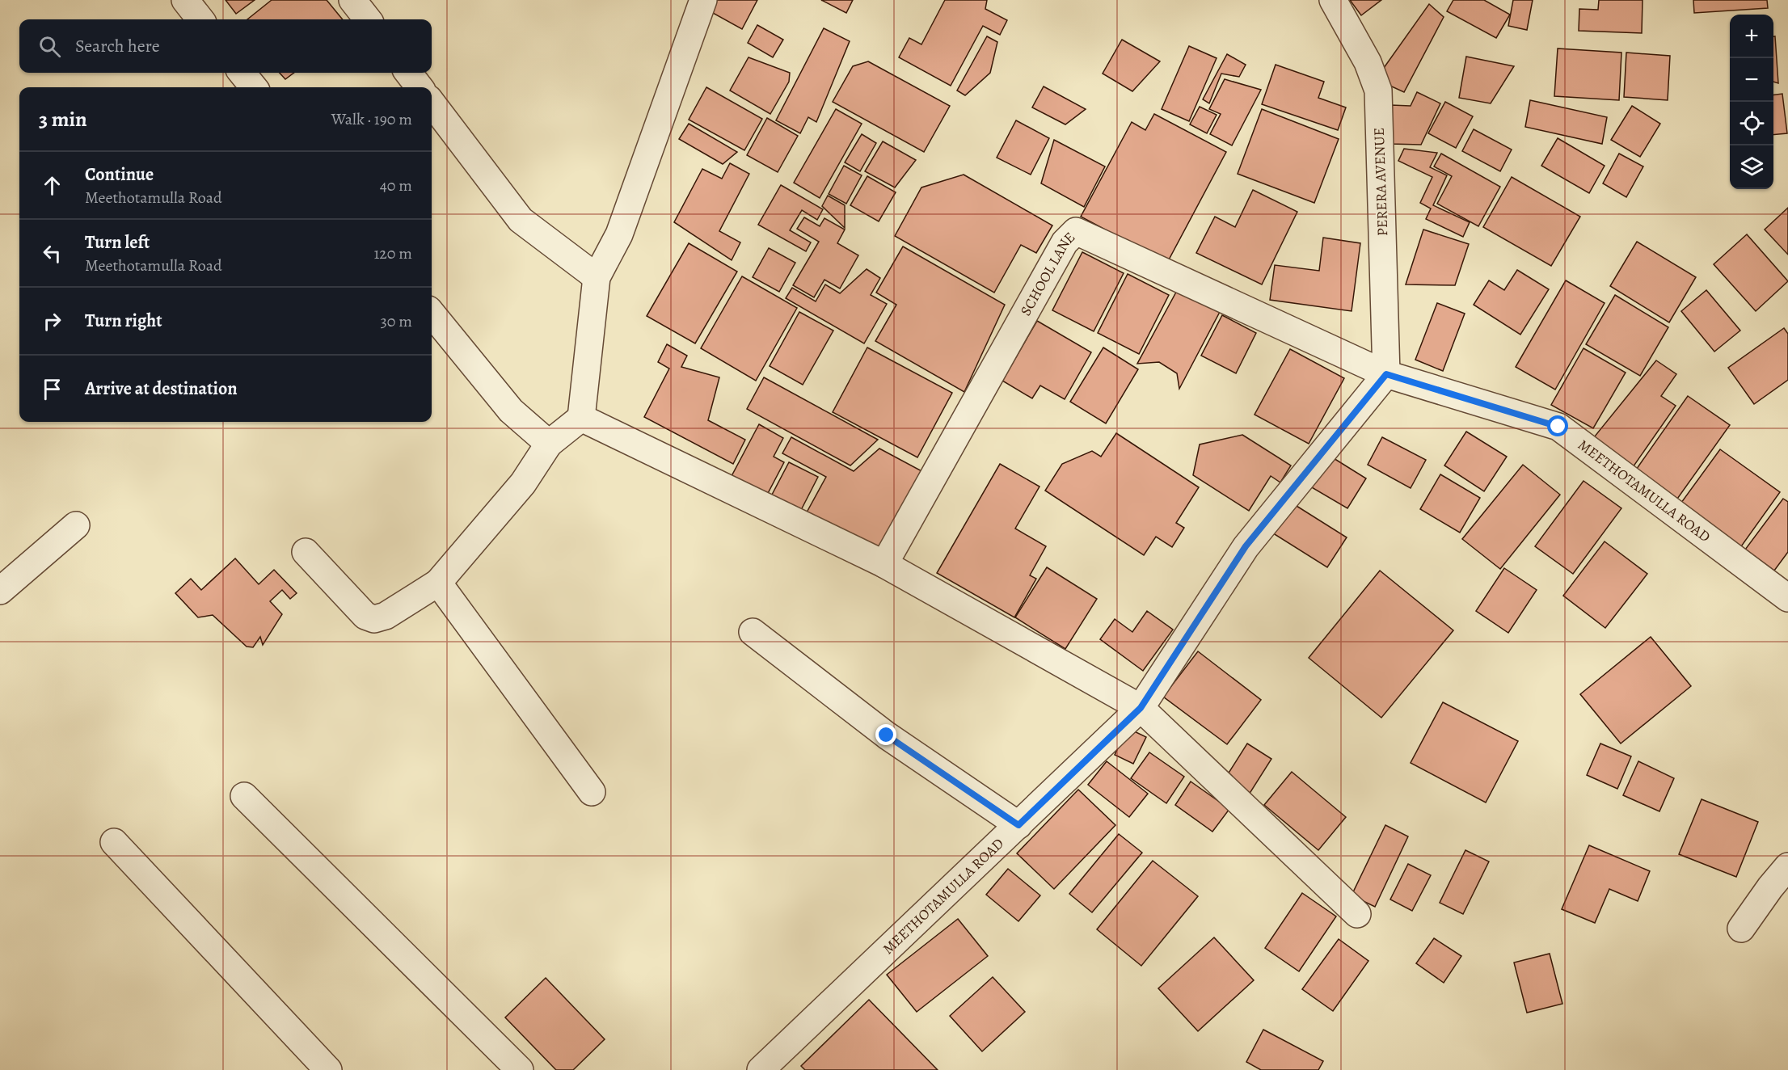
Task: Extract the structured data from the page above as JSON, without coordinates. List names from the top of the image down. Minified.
{"streets":{"street":["PERERA AVENUE","SCHOOL LANE","MEETHOTAMULLA ROAD"]},"crossings":[["PERERA AVENUE","SCHOOL LANE"],["PERERA AVENUE","MEETHOTAMULLA ROAD"],["SCHOOL LANE","MEETHOTAMULLA ROAD"]],"page":{"map_buttons":["+","−"],"search":"Search here","heading":["3 min","Walk · 190 m"],"list":[["Continue","Meethotamulla Road","40 m"],["Turn left","Meethotamulla Road","120 m"],["Turn right","30 m"],"Arrive at destination"]}}
